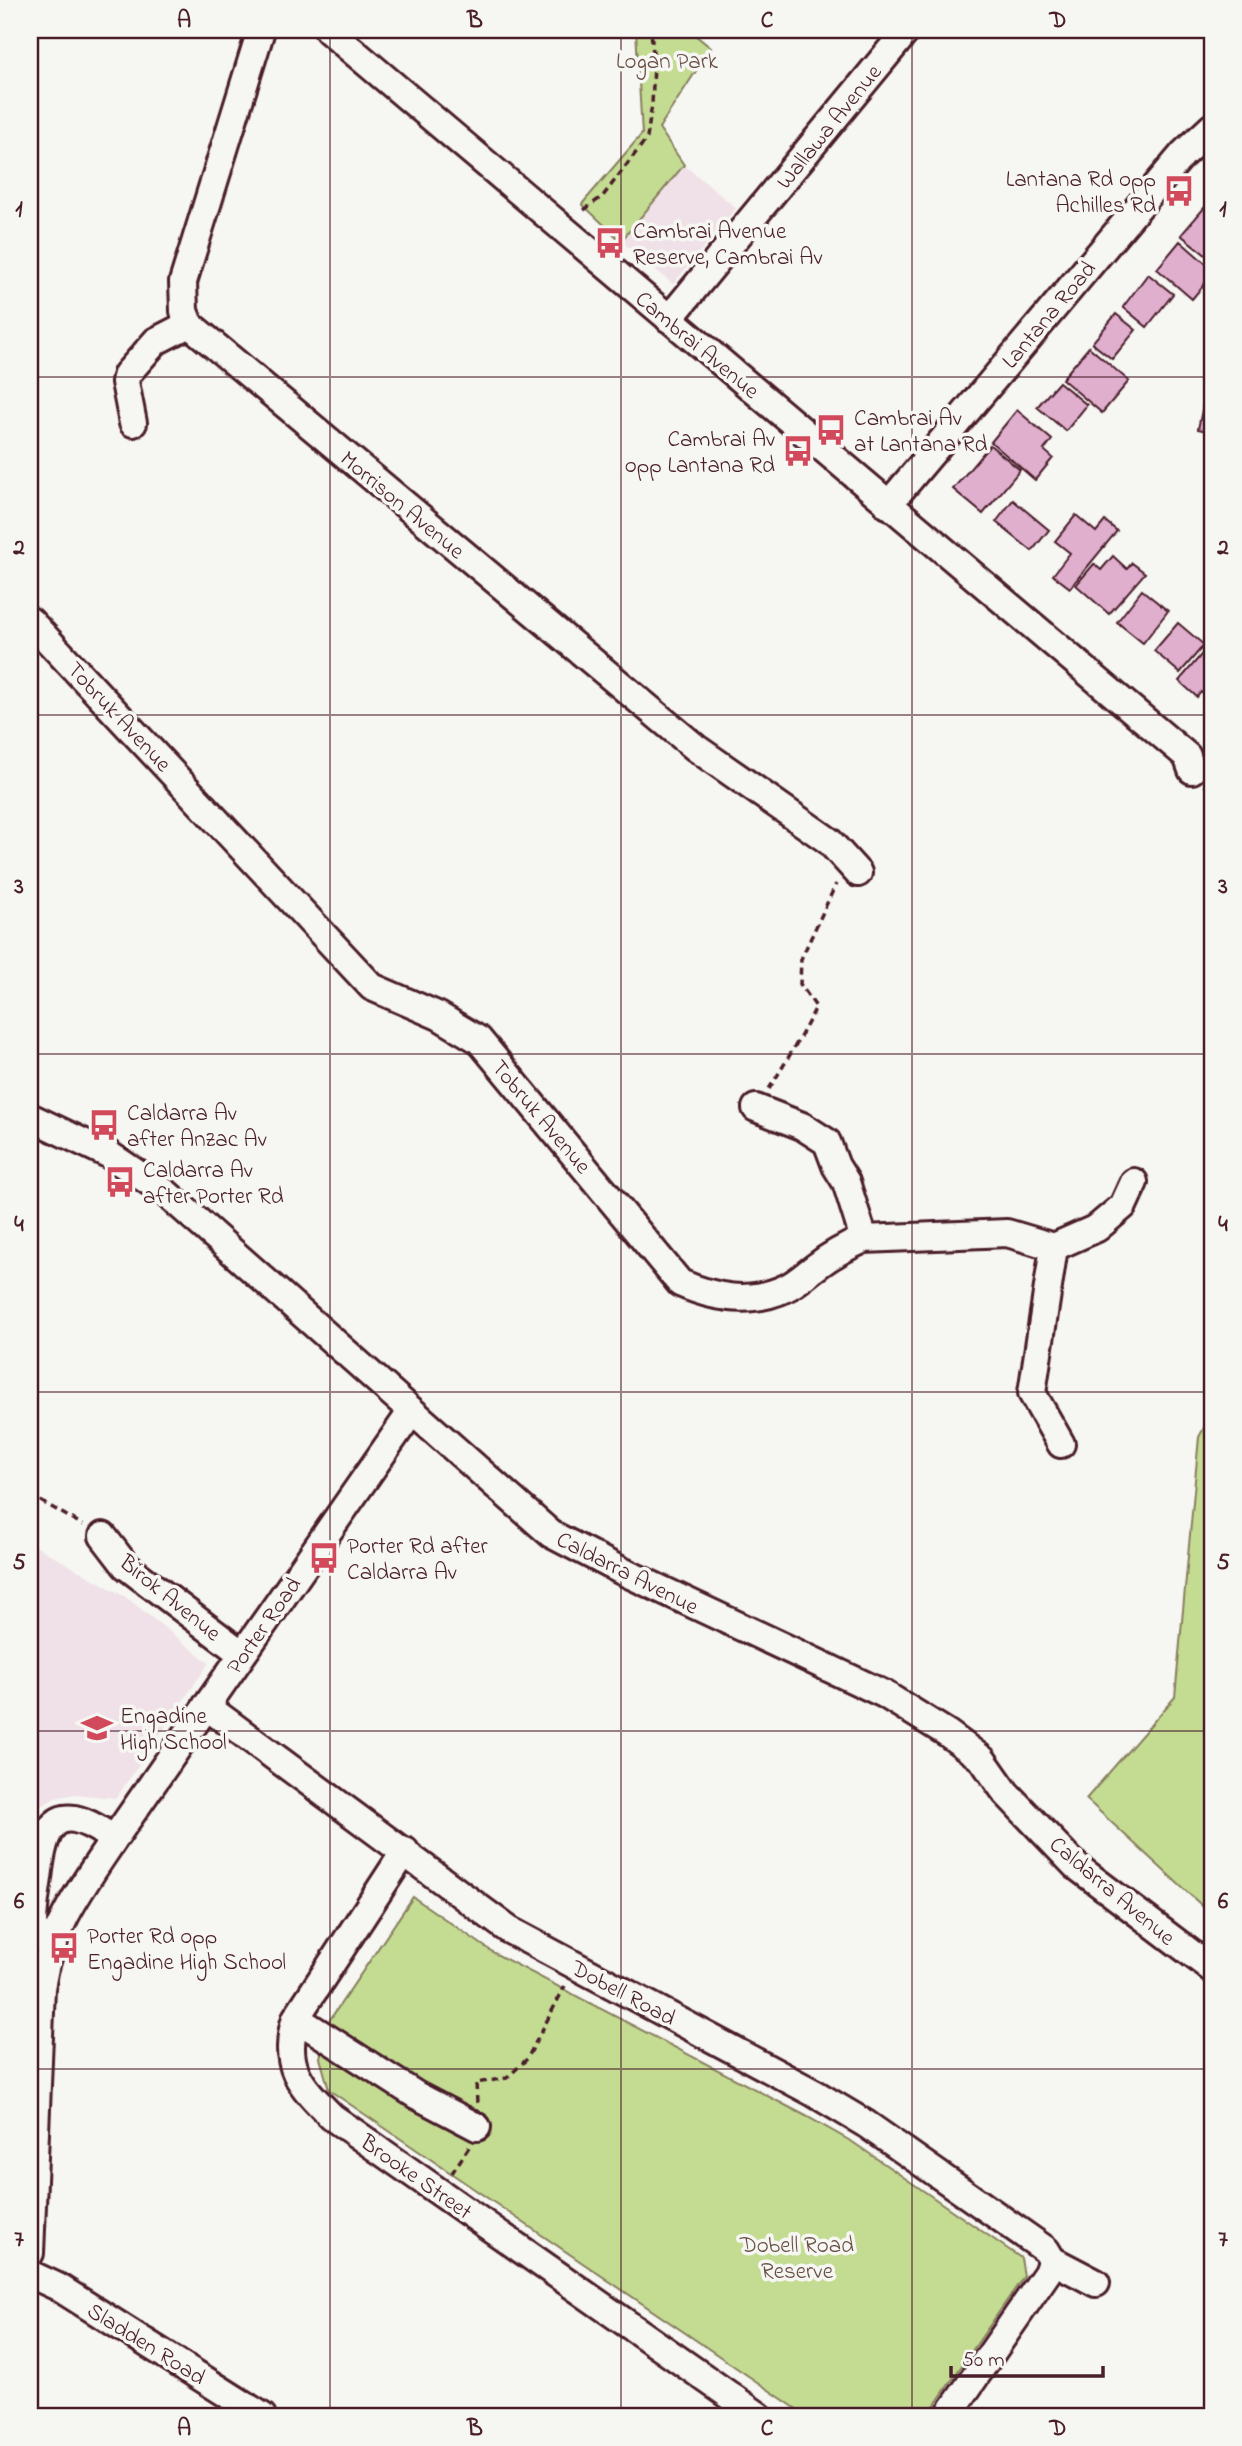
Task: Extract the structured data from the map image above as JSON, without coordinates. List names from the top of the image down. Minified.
{"streets":{"street":["Wallawa Avenue","Lantana Road","Cambrai Avenue","Morrison Avenue","Tobruk Avenue","Caldarra Avenue","Birok Avenue","Porter Road","Dobell Road","Brooke Street","Sladden Road"]},"crossings":[["Wallawa Avenue","Cambrai Avenue"],["Lantana Road","Cambrai Avenue"],["Caldarra Avenue","Porter Road"],["Birok Avenue","Porter Road"],["Porter Road","Dobell Road"],["Dobell Road","Brooke Street"]],"parks":["Logan Park","Dobell Road Reserve"],"places":{"bus stop":["Lantana Rd opp Achilles Rd","Cambrai Avenue Reserve, Cambrai Av","Cambrai Av at Lantana Rd","Cambrai Av opp Lantana Rd","Caldarra Av after Anzac Av","Caldarra Av after Porter Rd","Porter Rd after Caldarra Av","Porter Rd opp Engadine High School"],"school or university":["Engadine High School"]},"scale_bar":"50 m","grid":{"columns":["A","B","C","D"],"rows":["1","2","3","4","5","6","7"]}}
